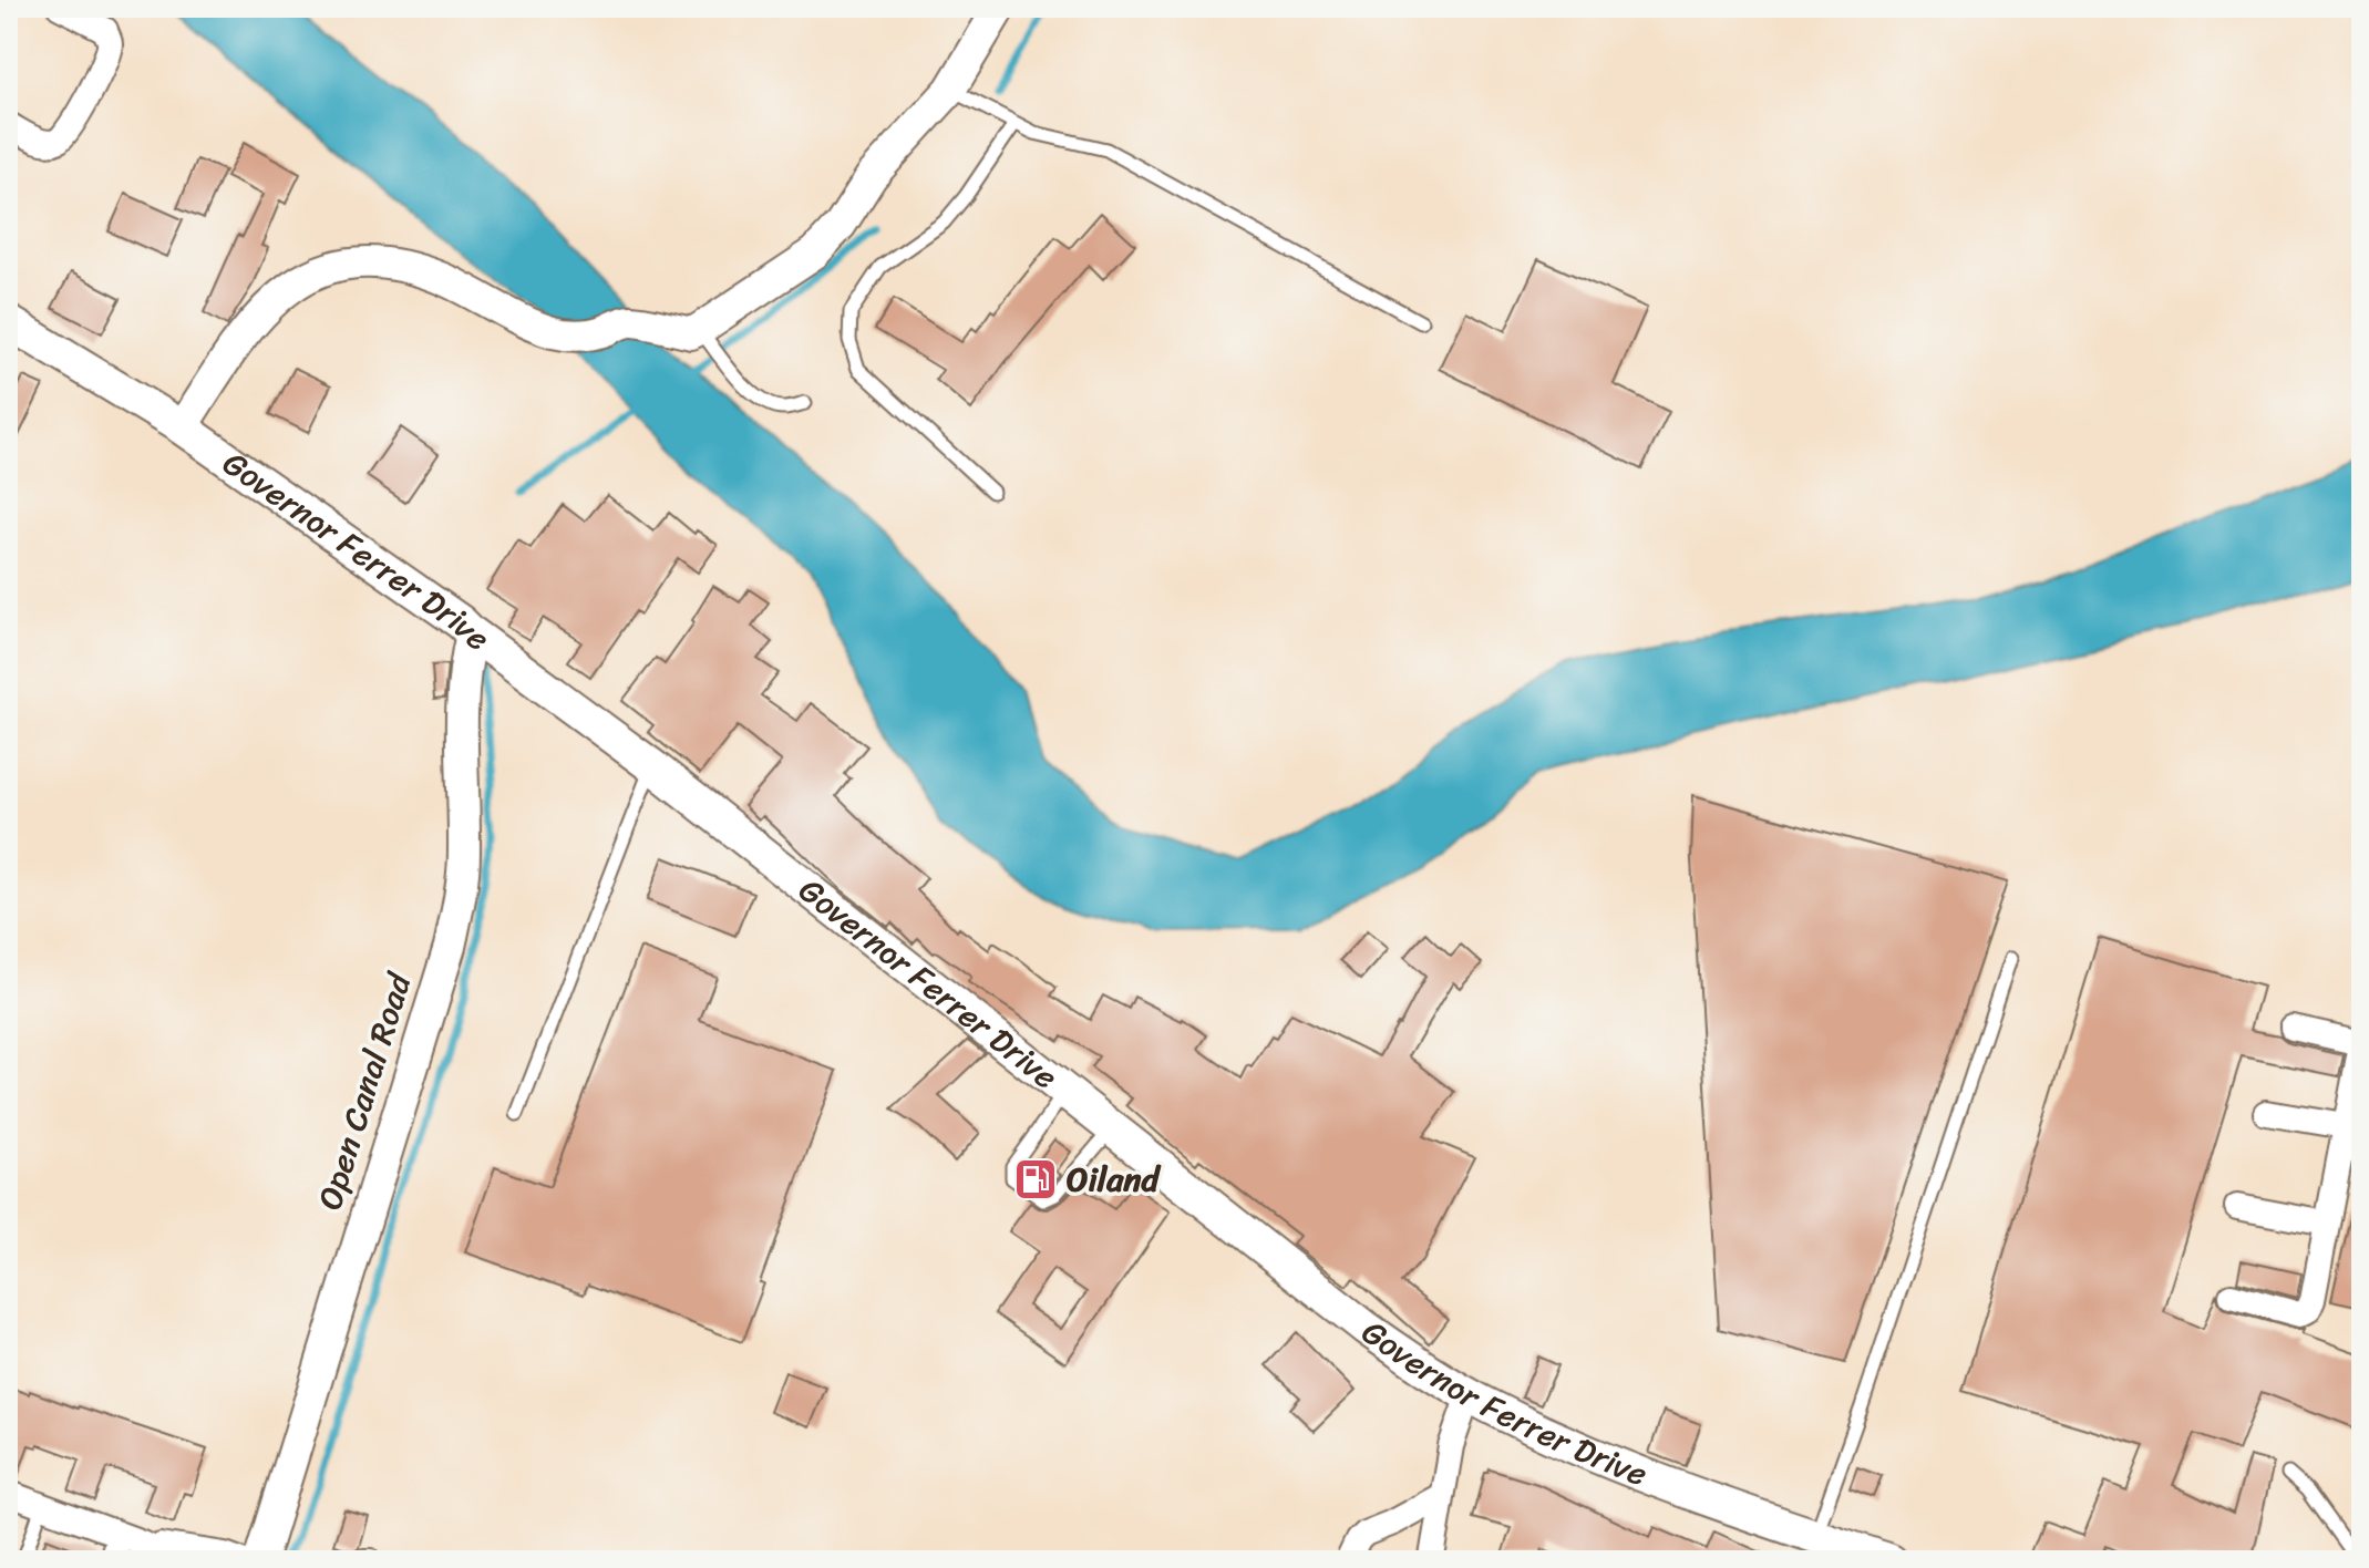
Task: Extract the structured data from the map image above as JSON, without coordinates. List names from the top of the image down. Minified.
{"streets":{"main road":["Governor Ferrer Drive"],"street":["Open Canal Road"]},"crossings":[["Governor Ferrer Drive","Open Canal Road"]],"places":{"fuel station":["Oiland"]}}
